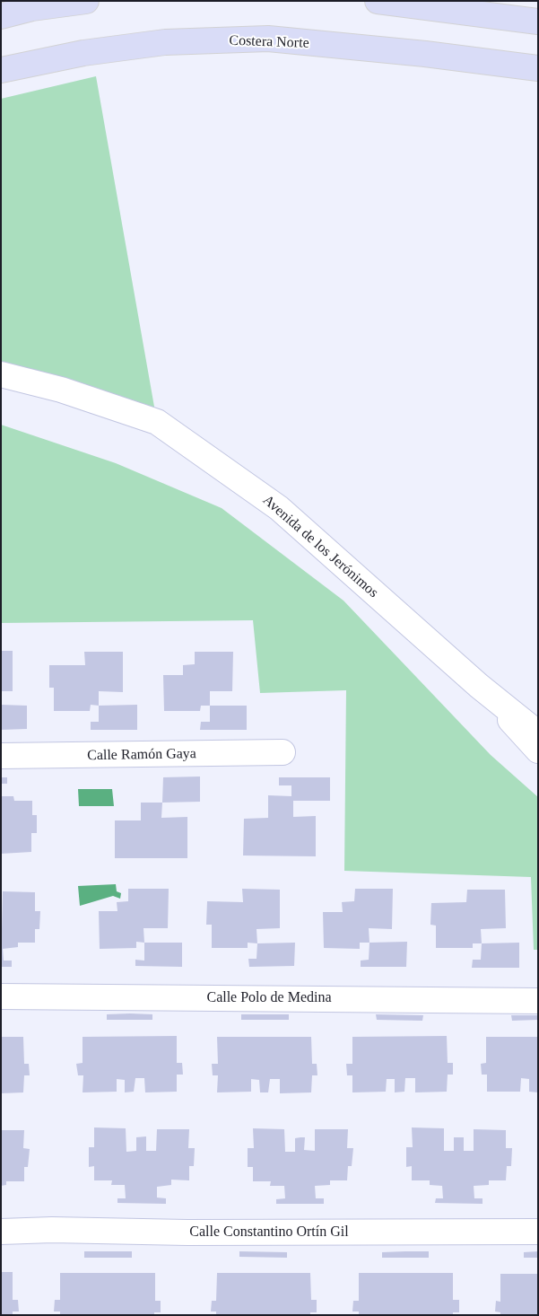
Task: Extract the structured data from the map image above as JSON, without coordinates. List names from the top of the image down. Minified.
{"streets":{"main road":["Costera Norte"],"street":["Avenida de los Jerónimos","Calle Ramón Gaya","Calle Polo de Medina","Calle Constantino Ortín Gil"]}}
